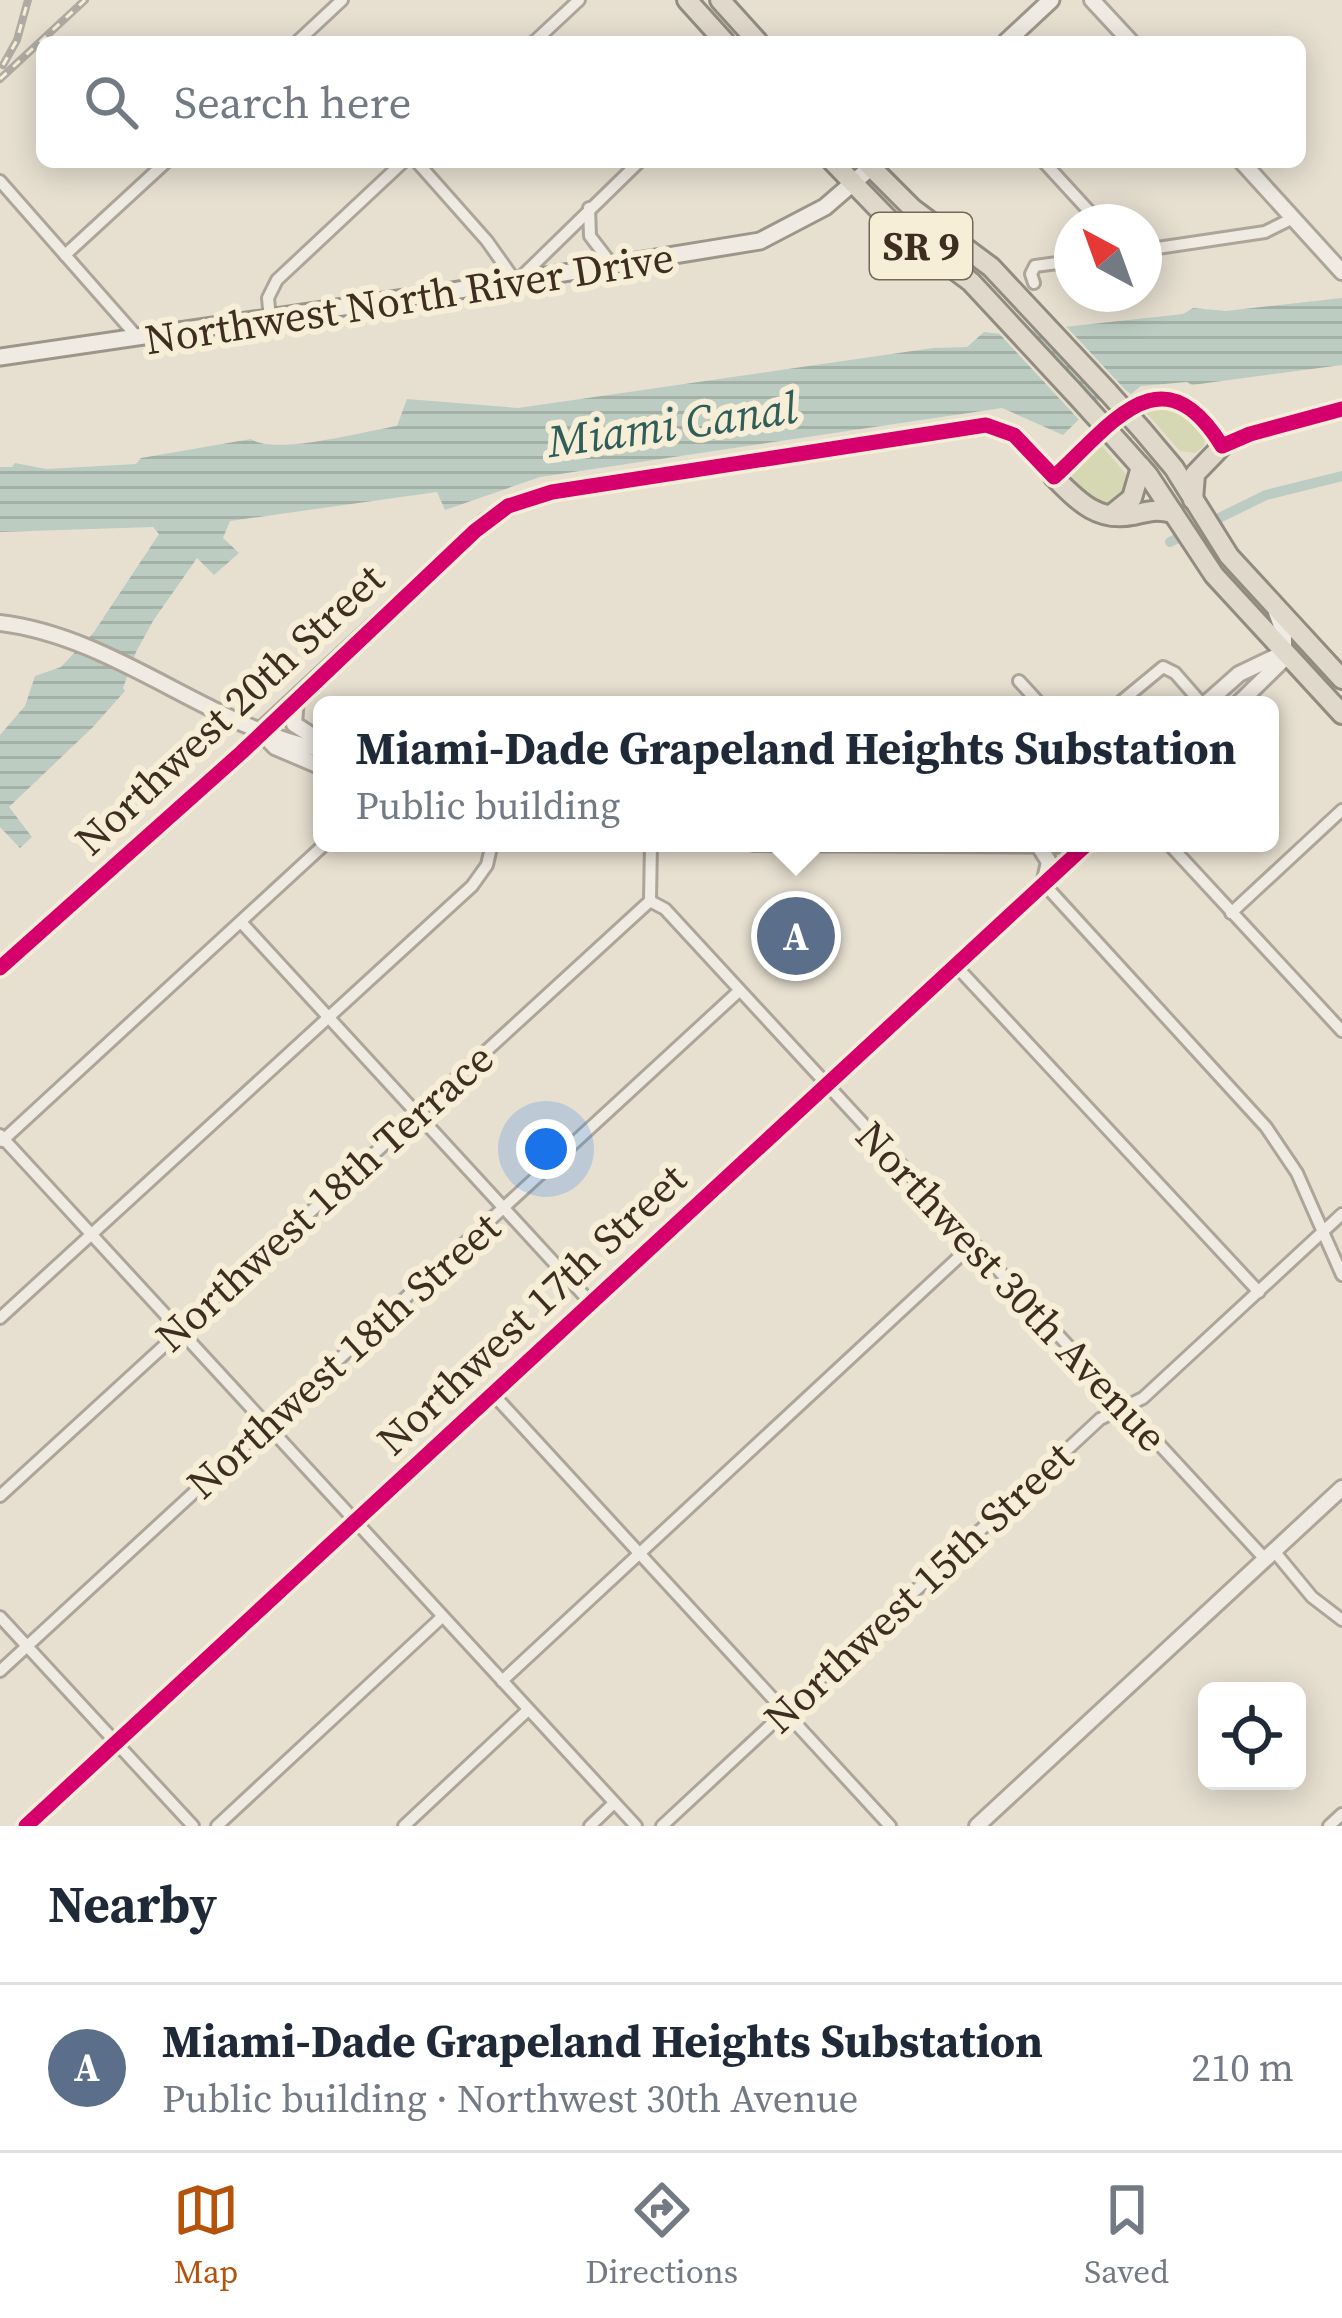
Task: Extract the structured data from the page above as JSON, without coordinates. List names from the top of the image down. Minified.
{"streets":{"highway":["SR 9"],"main road":["Northwest North River Drive"],"street":["Northwest 20th Street","Northwest 18th Terrace","Northwest 30th Avenue","Northwest 17th Street","Northwest 18th Street","Northwest 15th Street"]},"crossings":[["SR 9","Northwest North River Drive"],["Northwest 18th Terrace","Northwest 30th Avenue"],["Northwest 30th Avenue","Northwest 17th Street"],["Northwest 30th Avenue","Northwest 18th Street"],["Northwest 30th Avenue","Northwest 15th Street"]],"water":["Miami Canal"],"north":"top left","page":{"search":"Search here","popup":["Miami-Dade Grapeland Heights Substation","Public building"],"pins":"A","heading":"Nearby","list":[{"mark":"A","name":"Miami-Dade Grapeland Heights Substation","note":"Public building · Northwest 30th Avenue","value":"210 m"}],"nav":["Map","Directions","Saved"]}}
